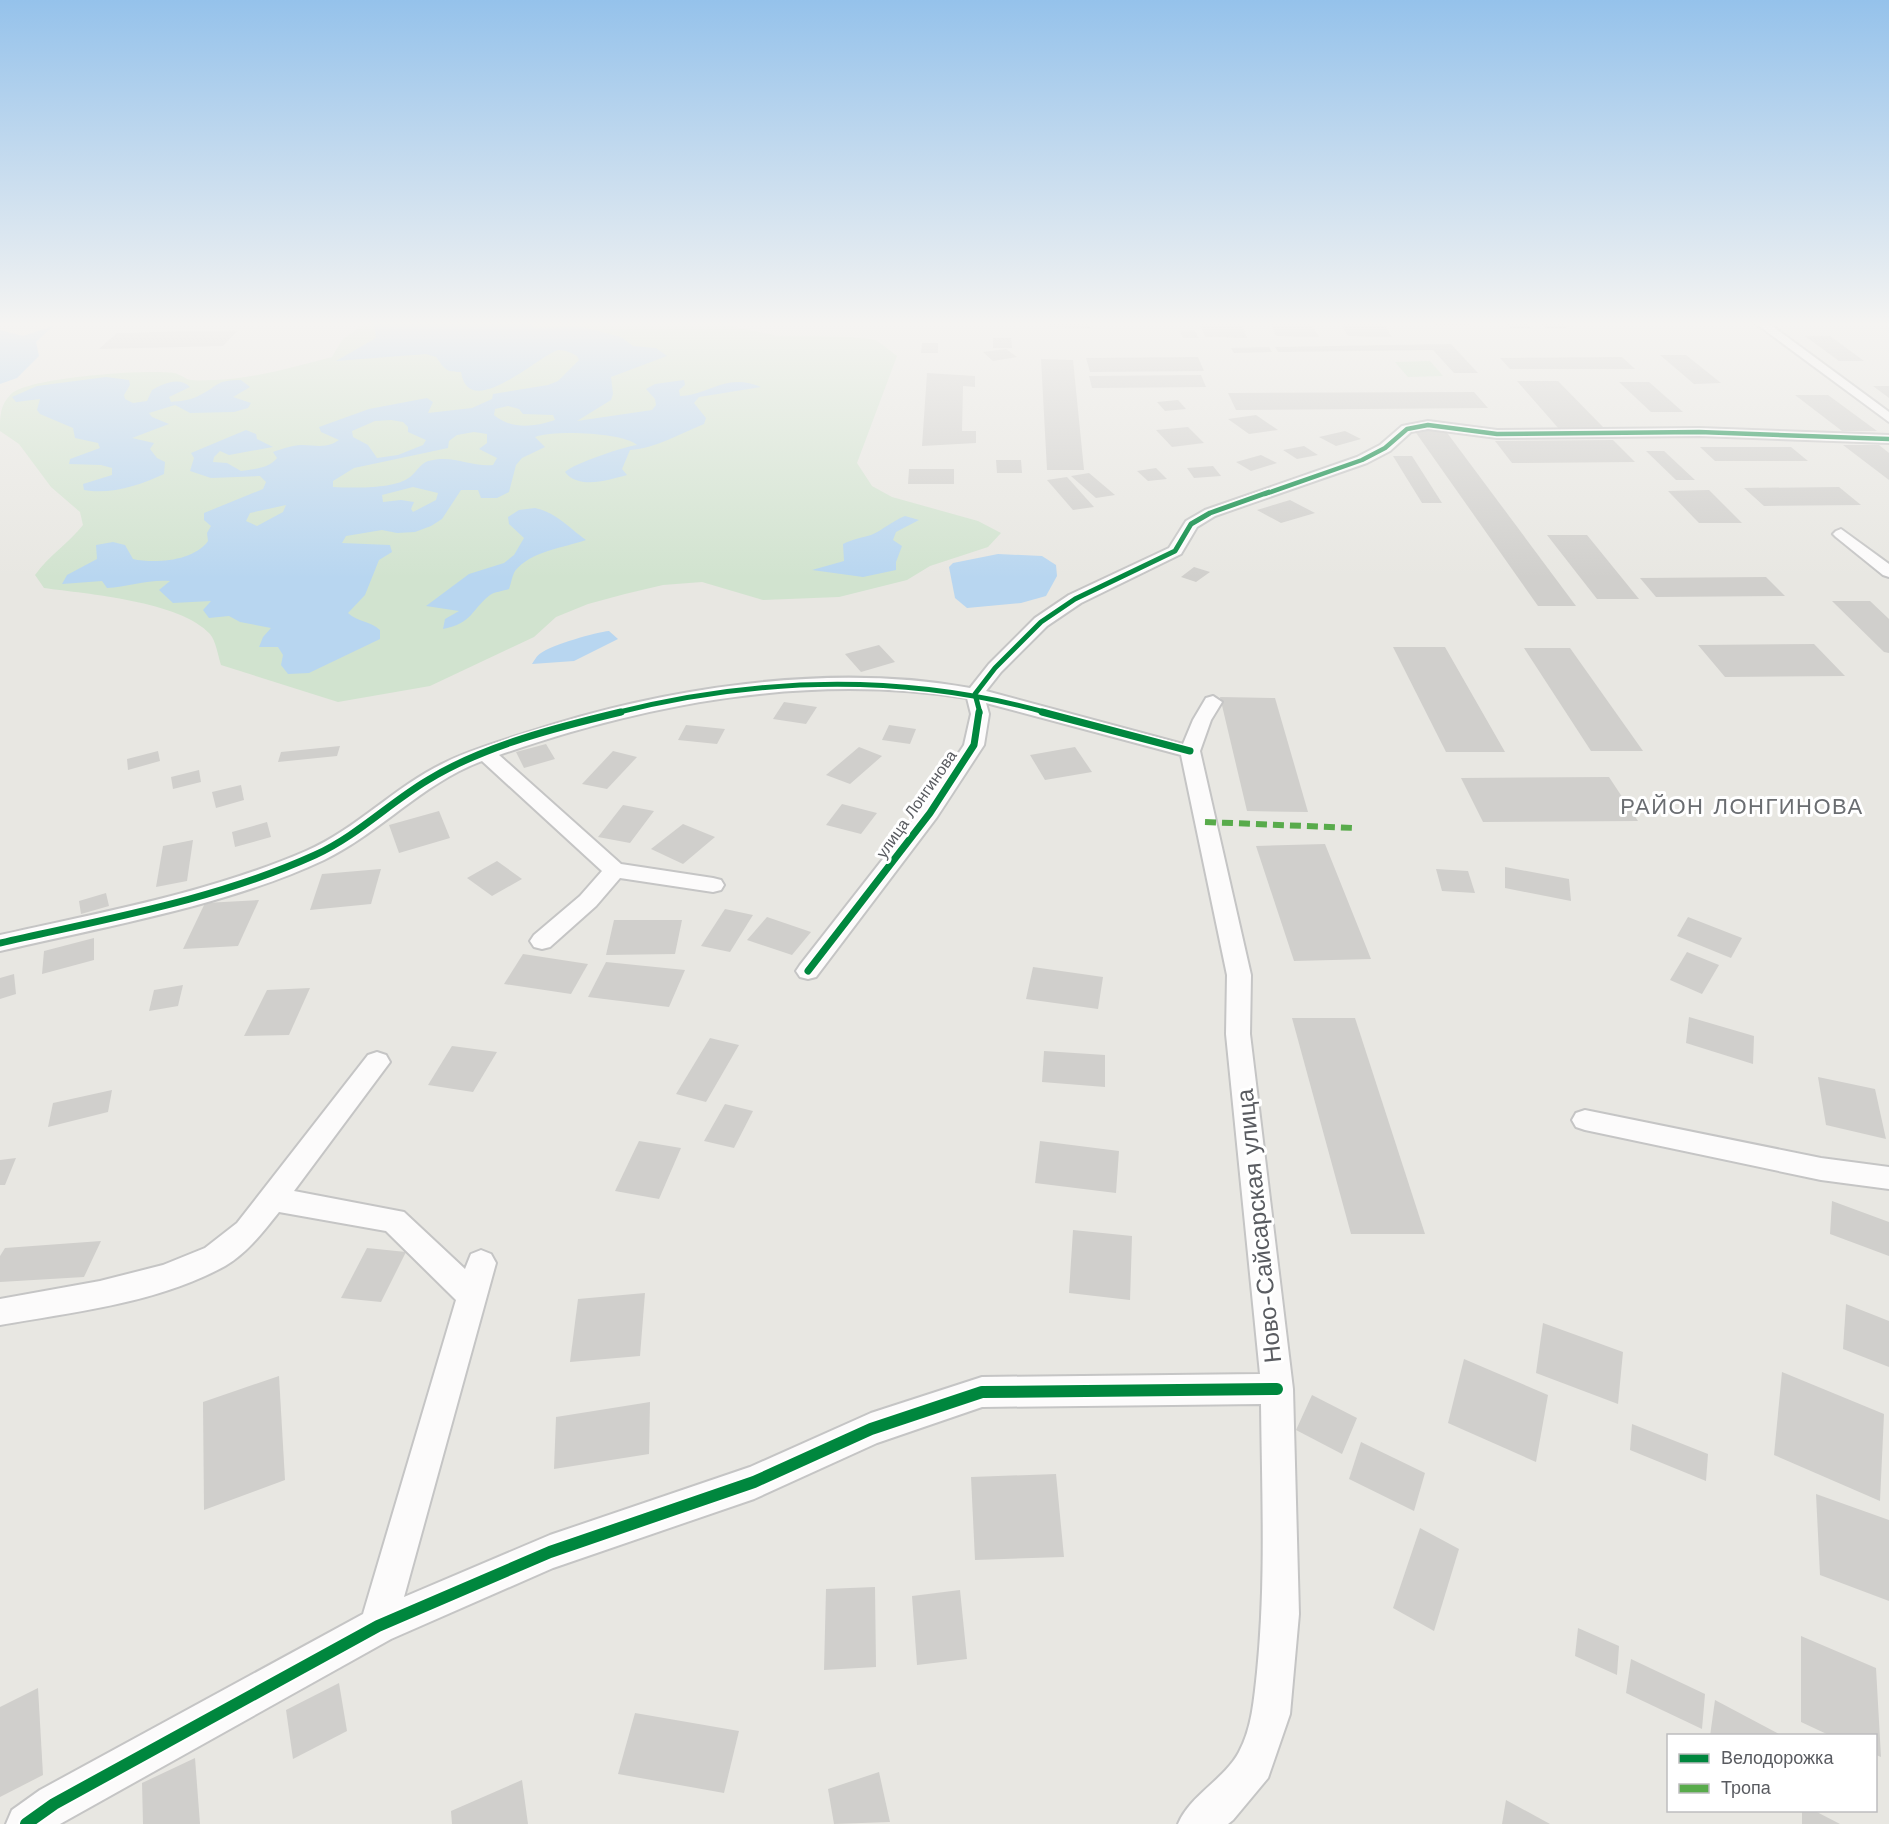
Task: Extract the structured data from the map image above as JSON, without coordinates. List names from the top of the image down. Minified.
{"streets":{"street":["улица Лонгинова","Ново-Сайсарская улица"]},"districts":["РАЙОН ЛОНГИНОВА"],"legend":["Велодорожка","Тропа"]}
